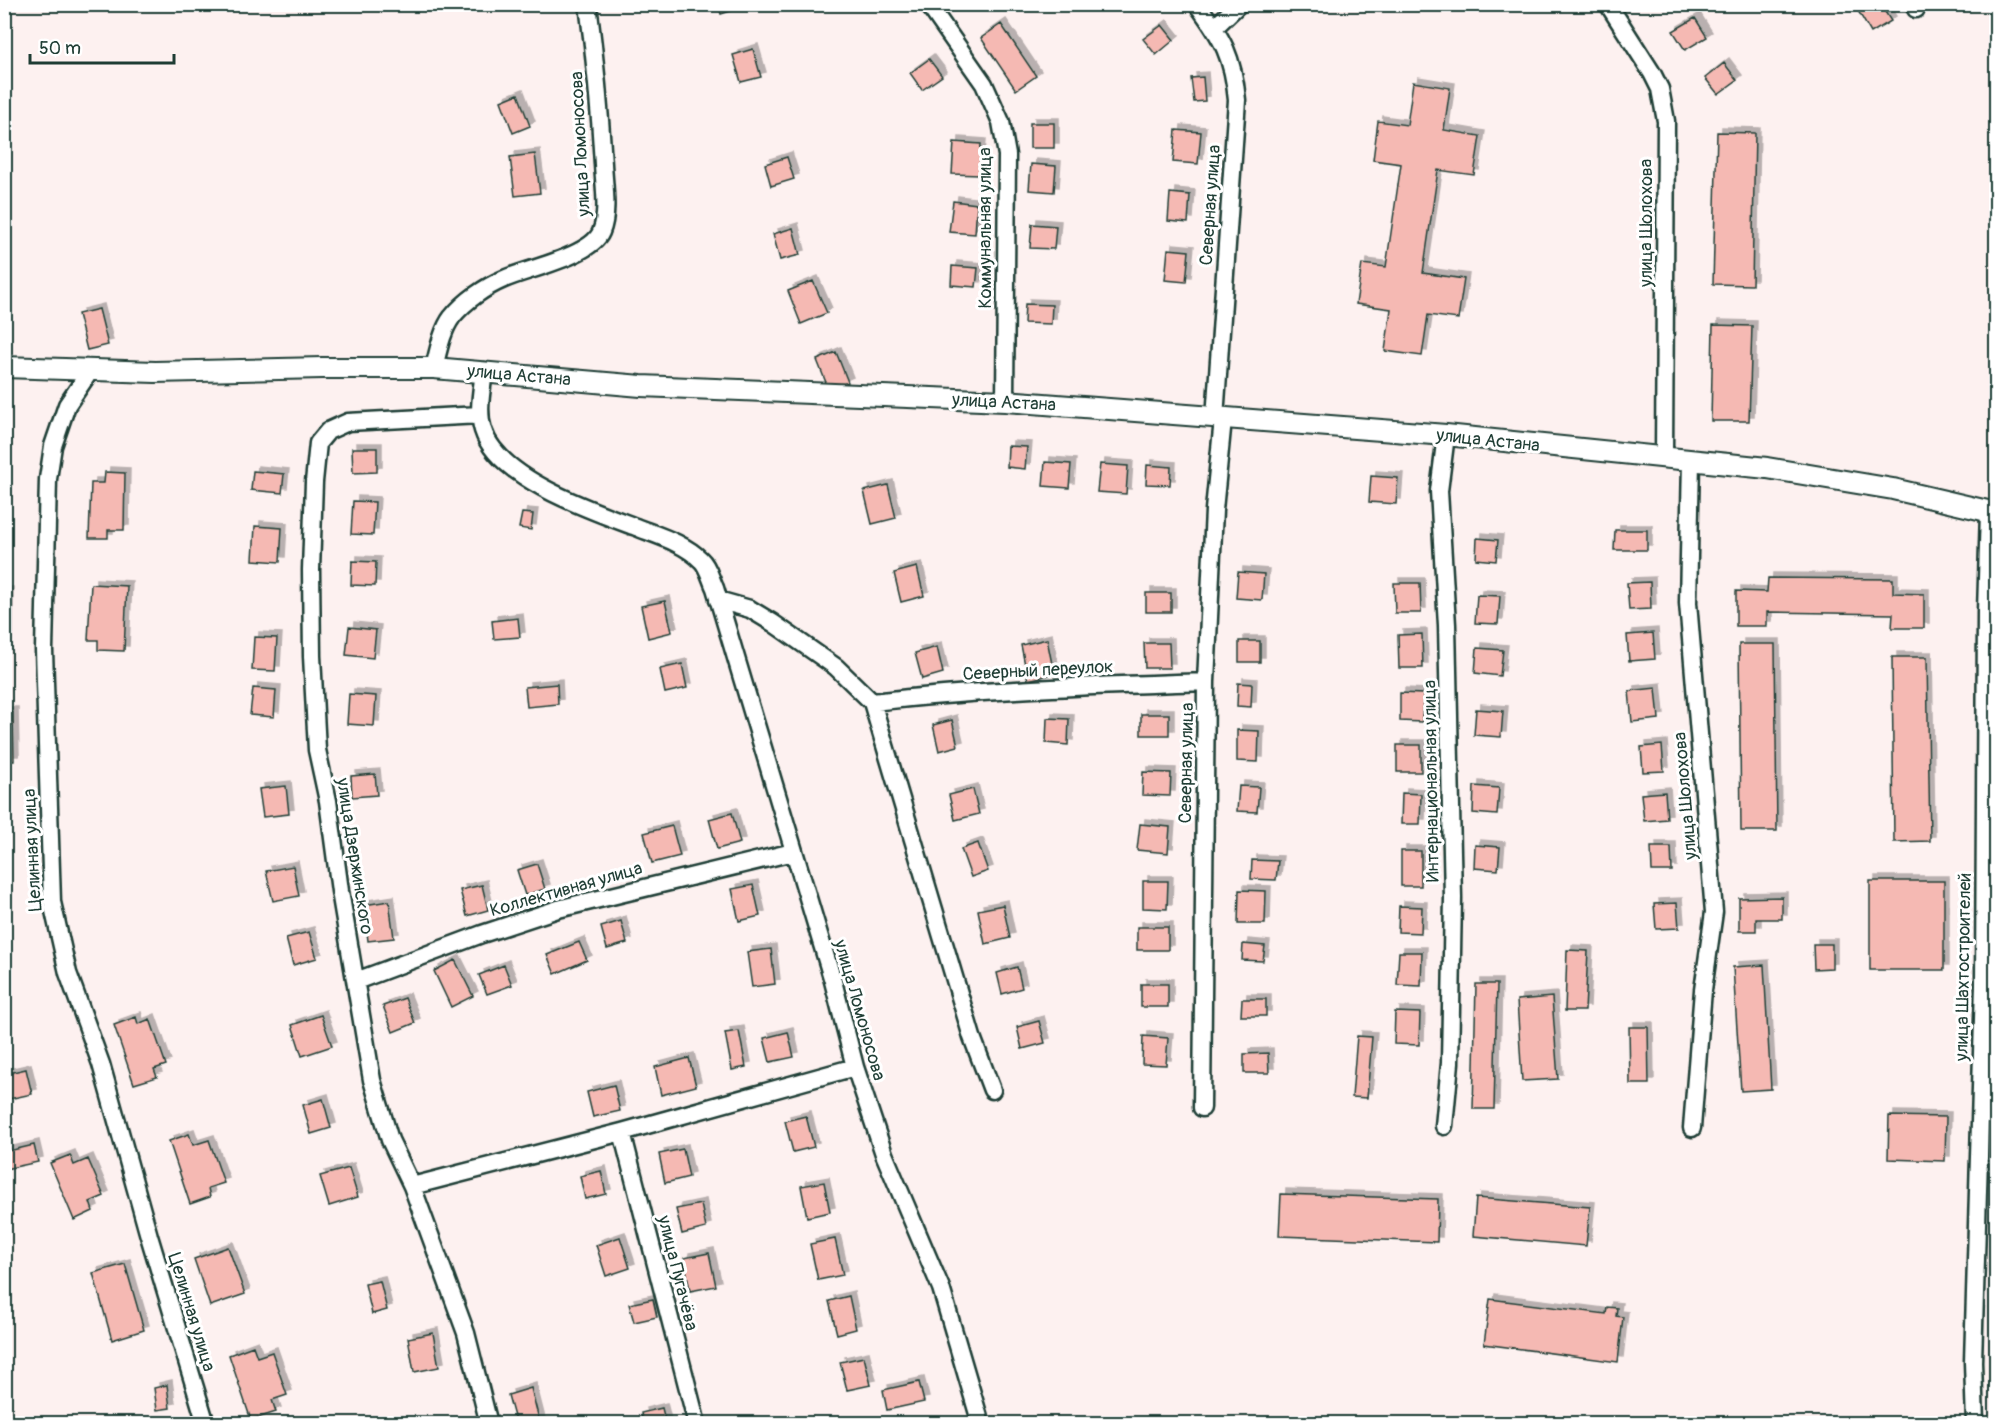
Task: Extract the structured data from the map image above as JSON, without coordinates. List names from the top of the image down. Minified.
{"streets":{"street":["улица Ломоносова","Северная улица","улица Шолохова","Коммунальная улица","улица Астана","Северный переулок","Интернациональная улица","Целинная улица","улица Дзержинского","Коллективная улица","улица Шахтостроителей","улица Пугачёва"]},"crossings":[["улица Ломоносова","улица Астана"],["улица Ломоносова","улица Дзержинского"],["улица Ломоносова","Коллективная улица"],["Северная улица","улица Астана"],["Северная улица","Северный переулок"],["улица Шолохова","улица Астана"],["Коммунальная улица","улица Астана"],["улица Астана","Интернациональная улица"],["улица Астана","Целинная улица"],["улица Астана","улица Шахтостроителей"],["улица Дзержинского","Коллективная улица"]],"scale_bar":"50 m"}
